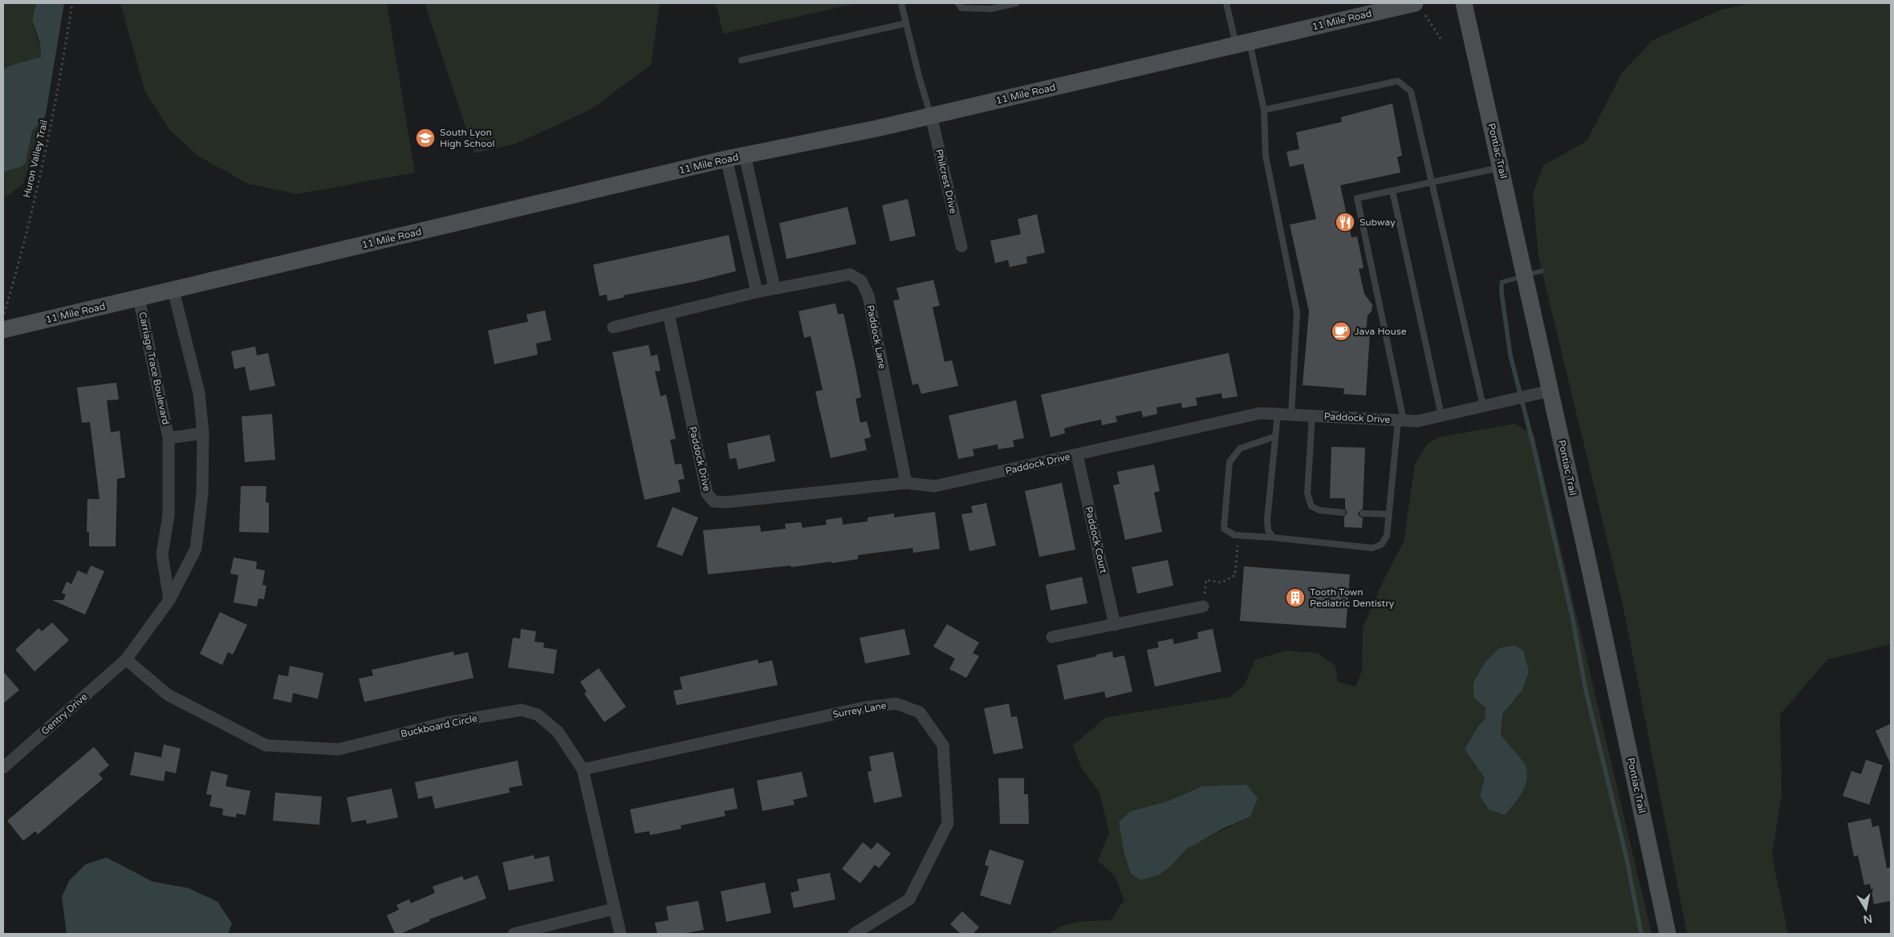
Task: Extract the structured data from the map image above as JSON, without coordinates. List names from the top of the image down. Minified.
{"streets":{"street":["11 Mile Road","Pontiac Trail","Philcrest Drive","Paddock Lane","Carriage Trace Boulevard","Paddock Drive","Paddock Court","Surrey Lane","Gentry Drive","Buckboard Circle"],"path":["Huron Valley Trail"]},"crossings":[["11 Mile Road","Philcrest Drive"],["11 Mile Road","Carriage Trace Boulevard"],["Pontiac Trail","Paddock Drive"],["Paddock Lane","Paddock Drive"],["Paddock Drive","Paddock Court"],["Surrey Lane","Buckboard Circle"],["Gentry Drive","Buckboard Circle"]],"places":{"school or university":["South Lyon High School"],"restaurant":["Subway"],"cafe":["Java House"],"building":["Tooth Town Pediatric Dentistry"]},"north":"bottom"}
